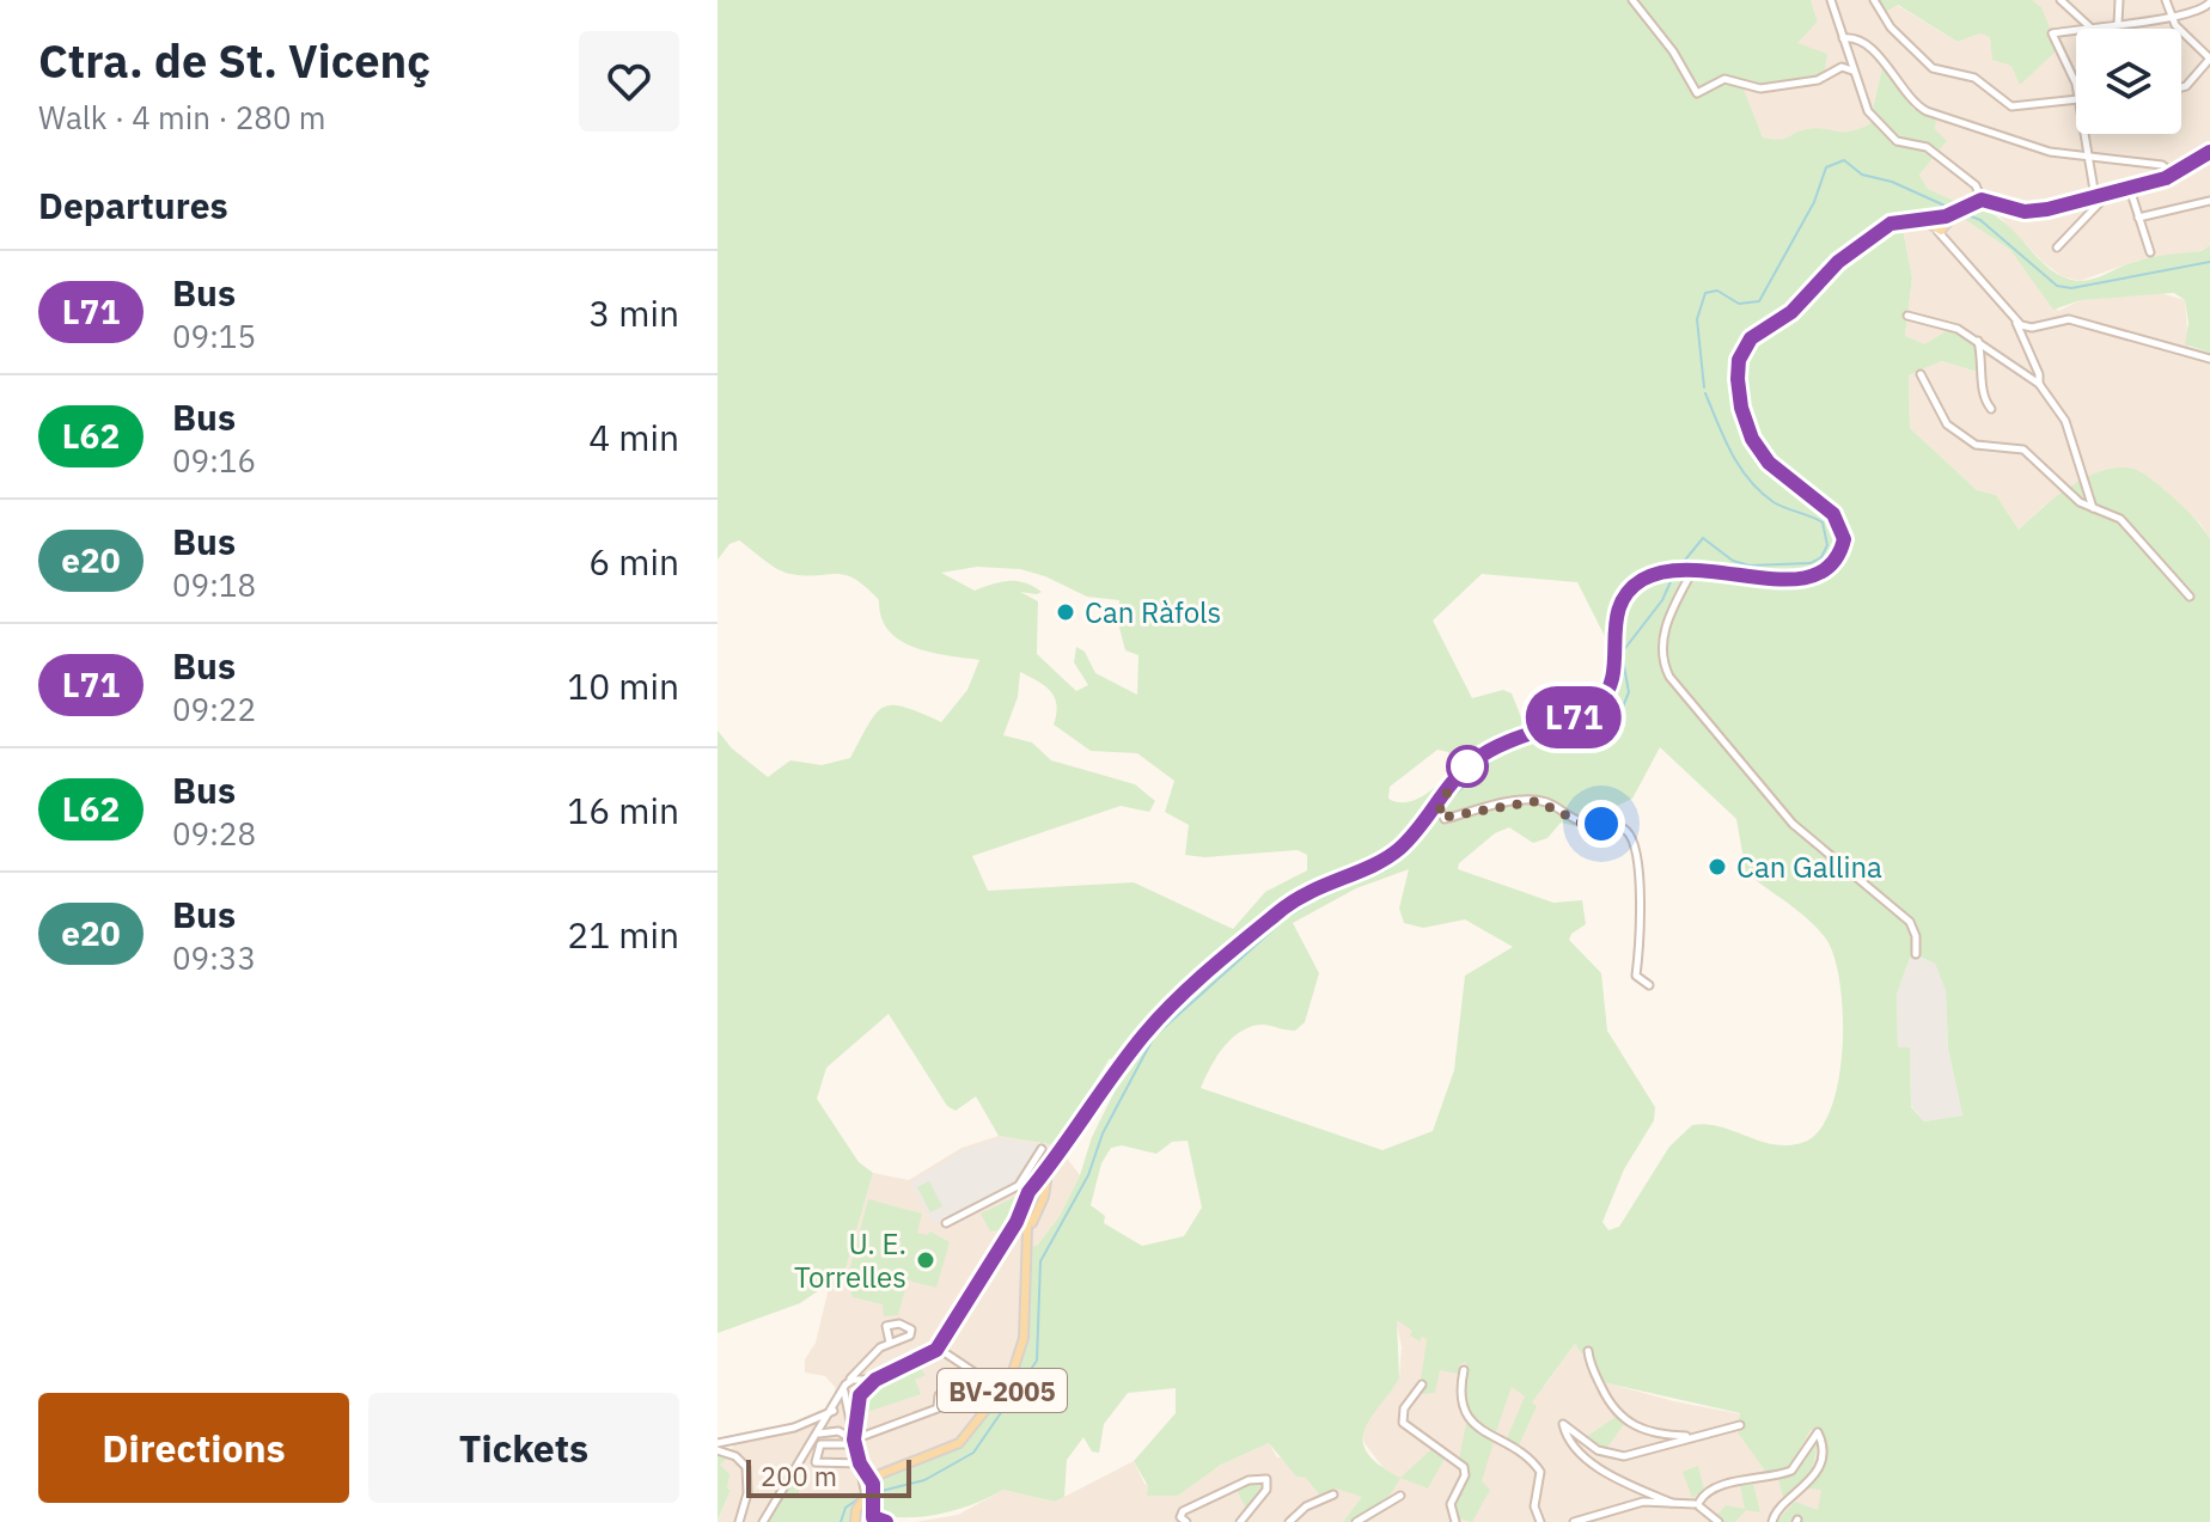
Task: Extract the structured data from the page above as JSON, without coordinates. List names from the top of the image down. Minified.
{"streets":{"main road":["BV-2005"]},"places":["Can Ràfols","Can Gallina","U. E. Torrelles"],"lines":["bus line L71"],"scale_bar":"200 m","page":{"heading":[["Ctra. de St. Vicenç","Walk · 4 min · 280 m"],"Departures"],"on_map":"L71","list":[{"mark":"L71","name":"Bus","note":"09:15","value":"3 min"},{"mark":"L62","name":"Bus","note":"09:16","value":"4 min"},{"mark":"e20","name":"Bus","note":"09:18","value":"6 min"},{"mark":"L71","name":"Bus","note":"09:22","value":"10 min"},{"mark":"L62","name":"Bus","note":"09:28","value":"16 min"},{"mark":"e20","name":"Bus","note":"09:33","value":"21 min"}],"buttons":["Directions","Tickets"],"scale":"200 m"}}
